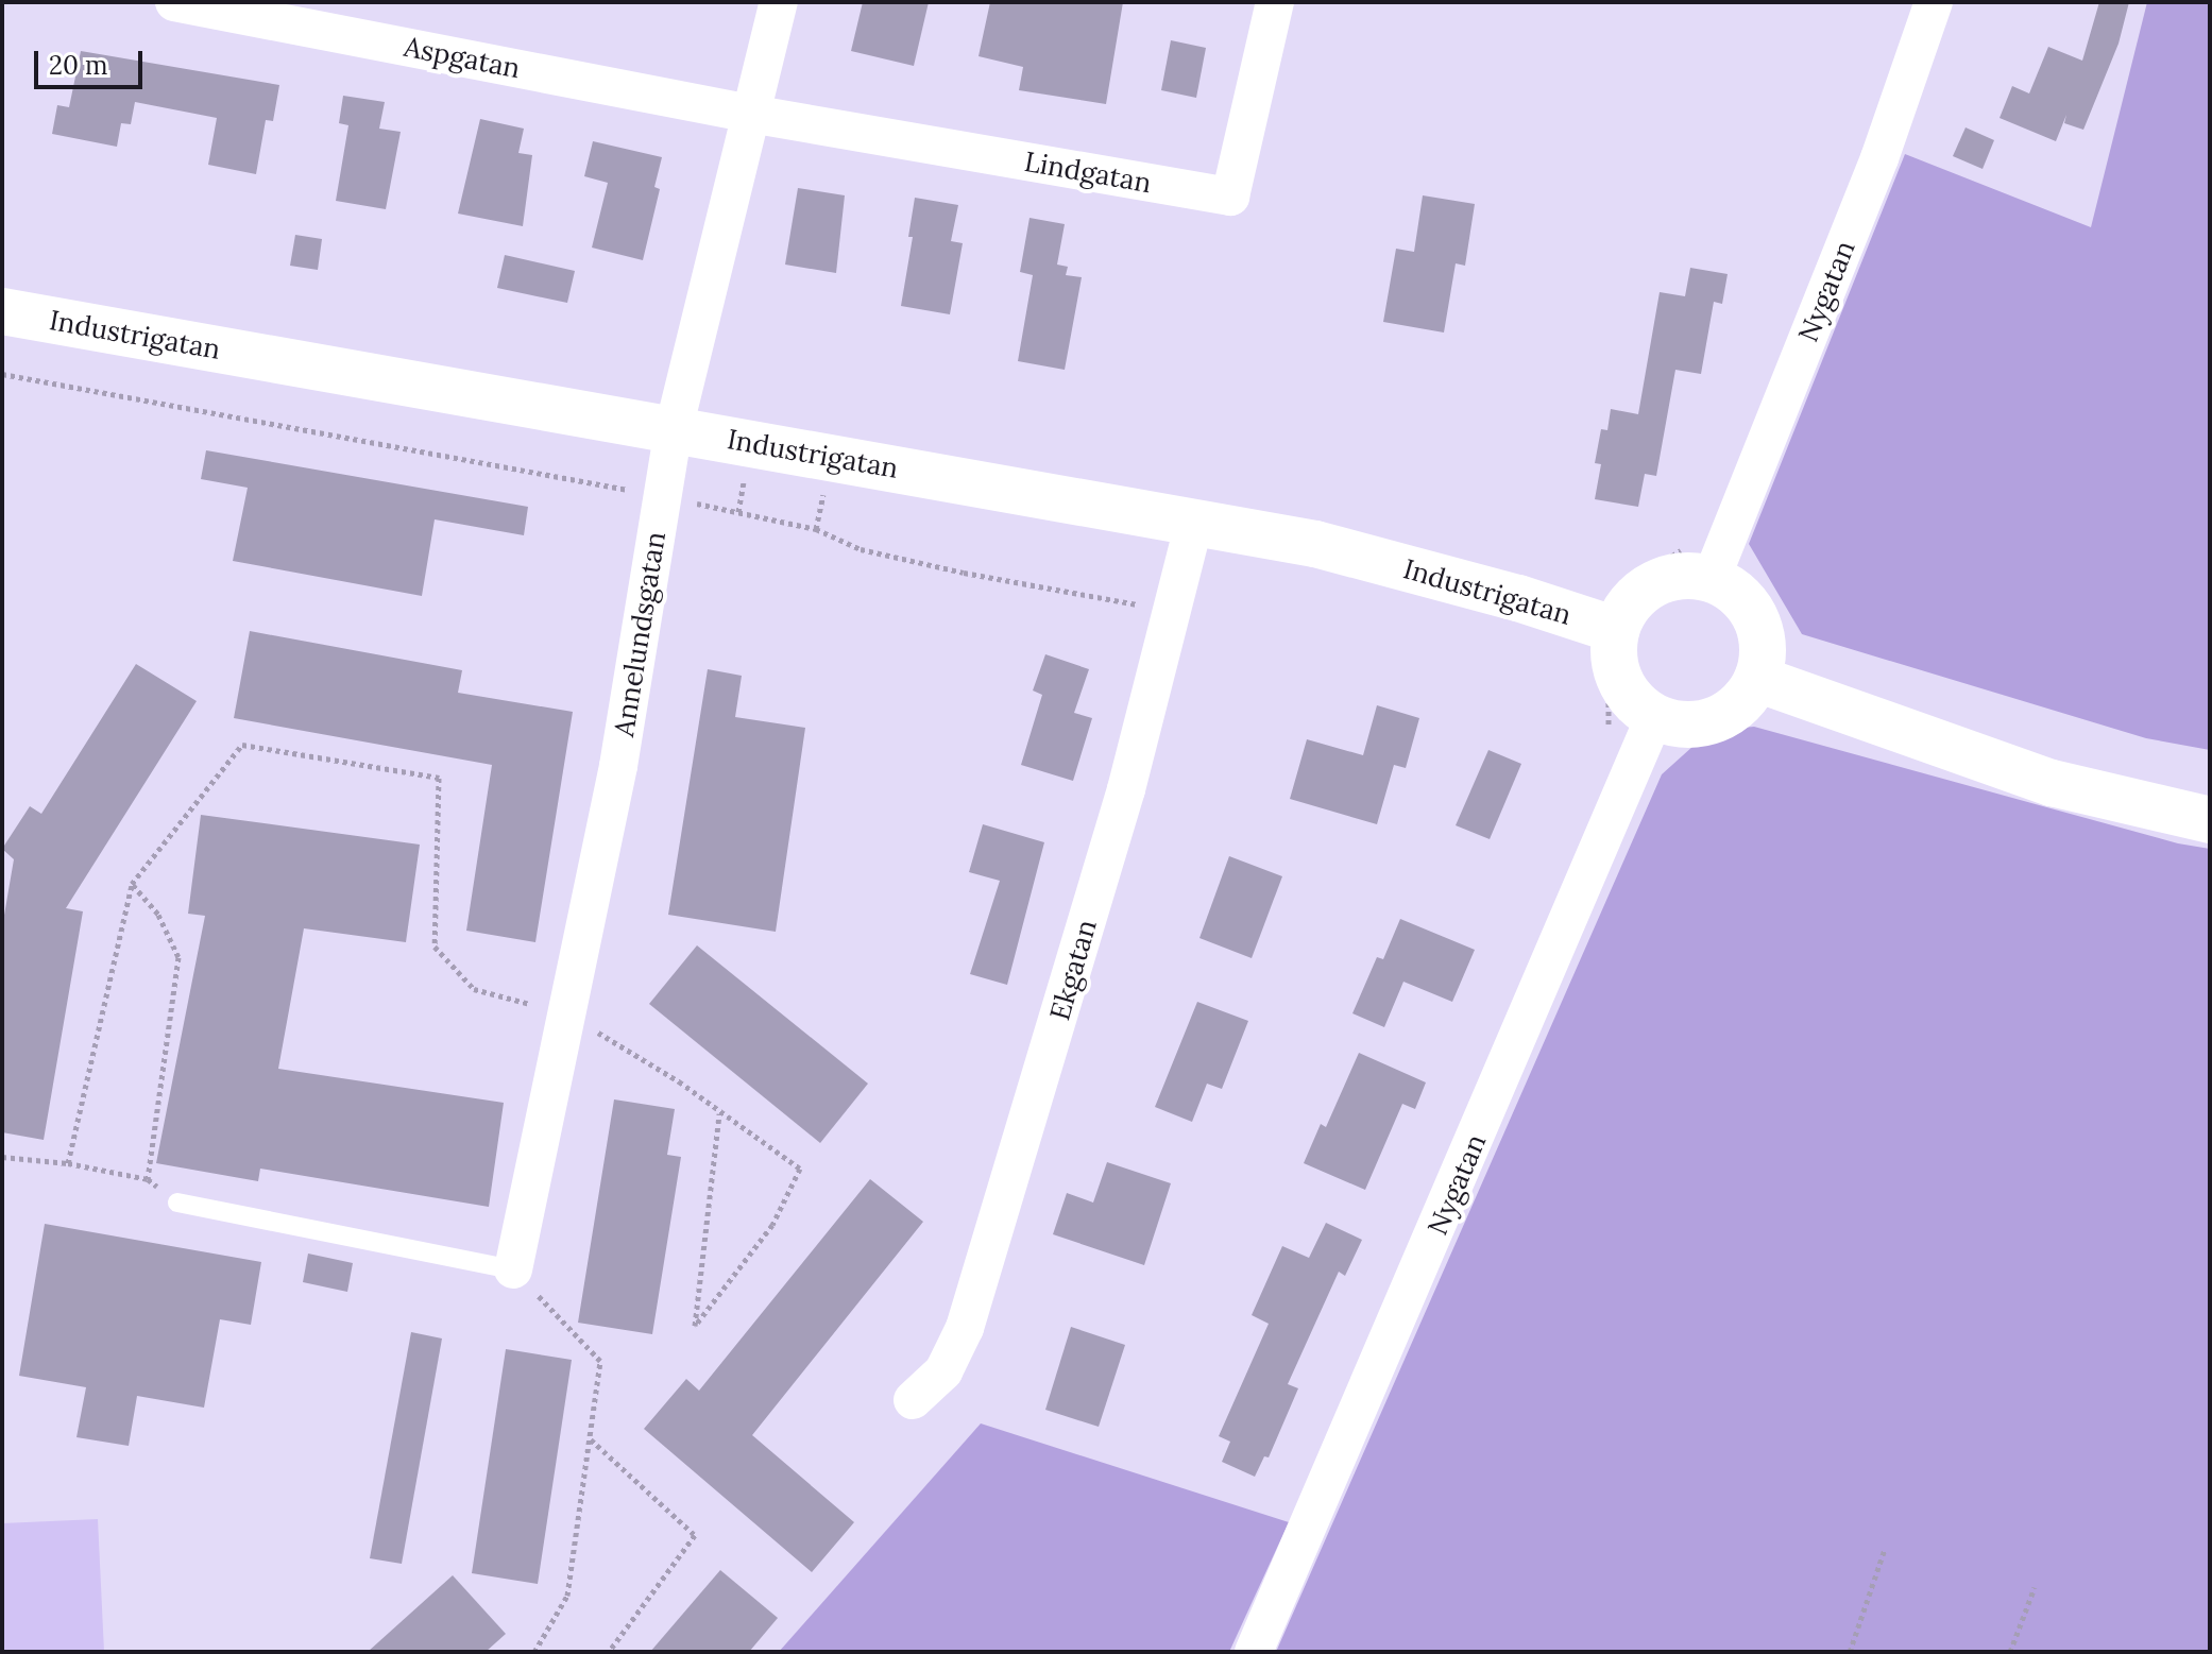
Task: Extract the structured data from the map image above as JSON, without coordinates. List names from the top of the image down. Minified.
{"streets":{"street":["Aspgatan","Lindgatan","Nygatan","Industrigatan","Annelundsgatan","Ekgatan"]},"crossings":[["Aspgatan","Lindgatan"],["Aspgatan","Annelundsgatan"],["Lindgatan","Annelundsgatan"],["Industrigatan","Annelundsgatan"],["Industrigatan","Ekgatan"]],"scale_bar":"20 m"}
